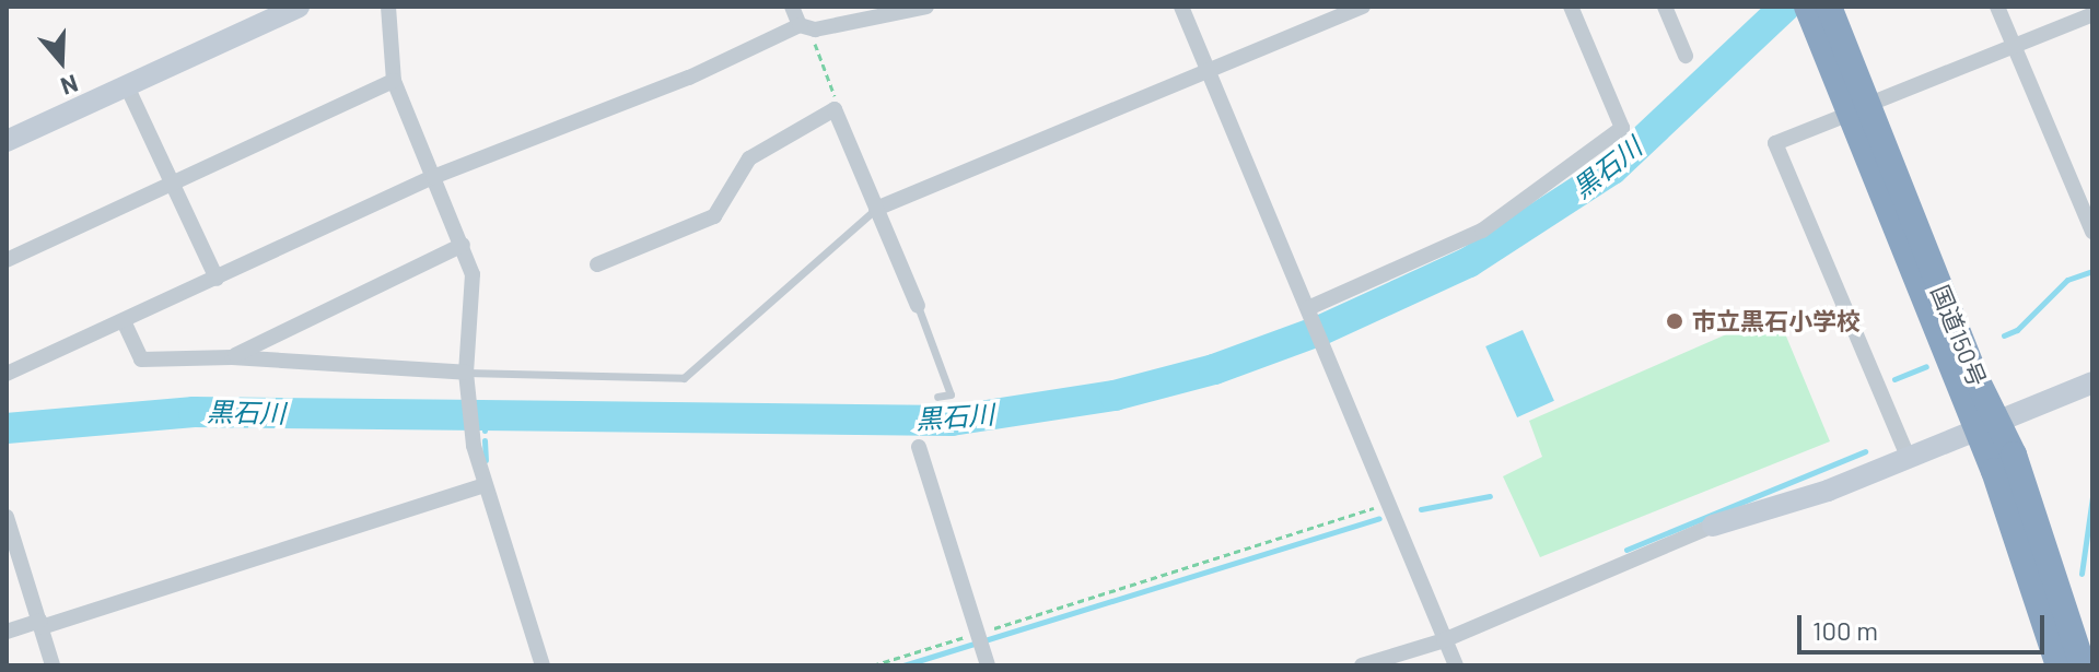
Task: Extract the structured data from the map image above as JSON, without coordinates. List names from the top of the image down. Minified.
{"streets":{"highway":["国道150号"]},"water":["黒石川"],"places":["市立黒石小学校"],"scale_bar":"100 m","north":"bottom"}
